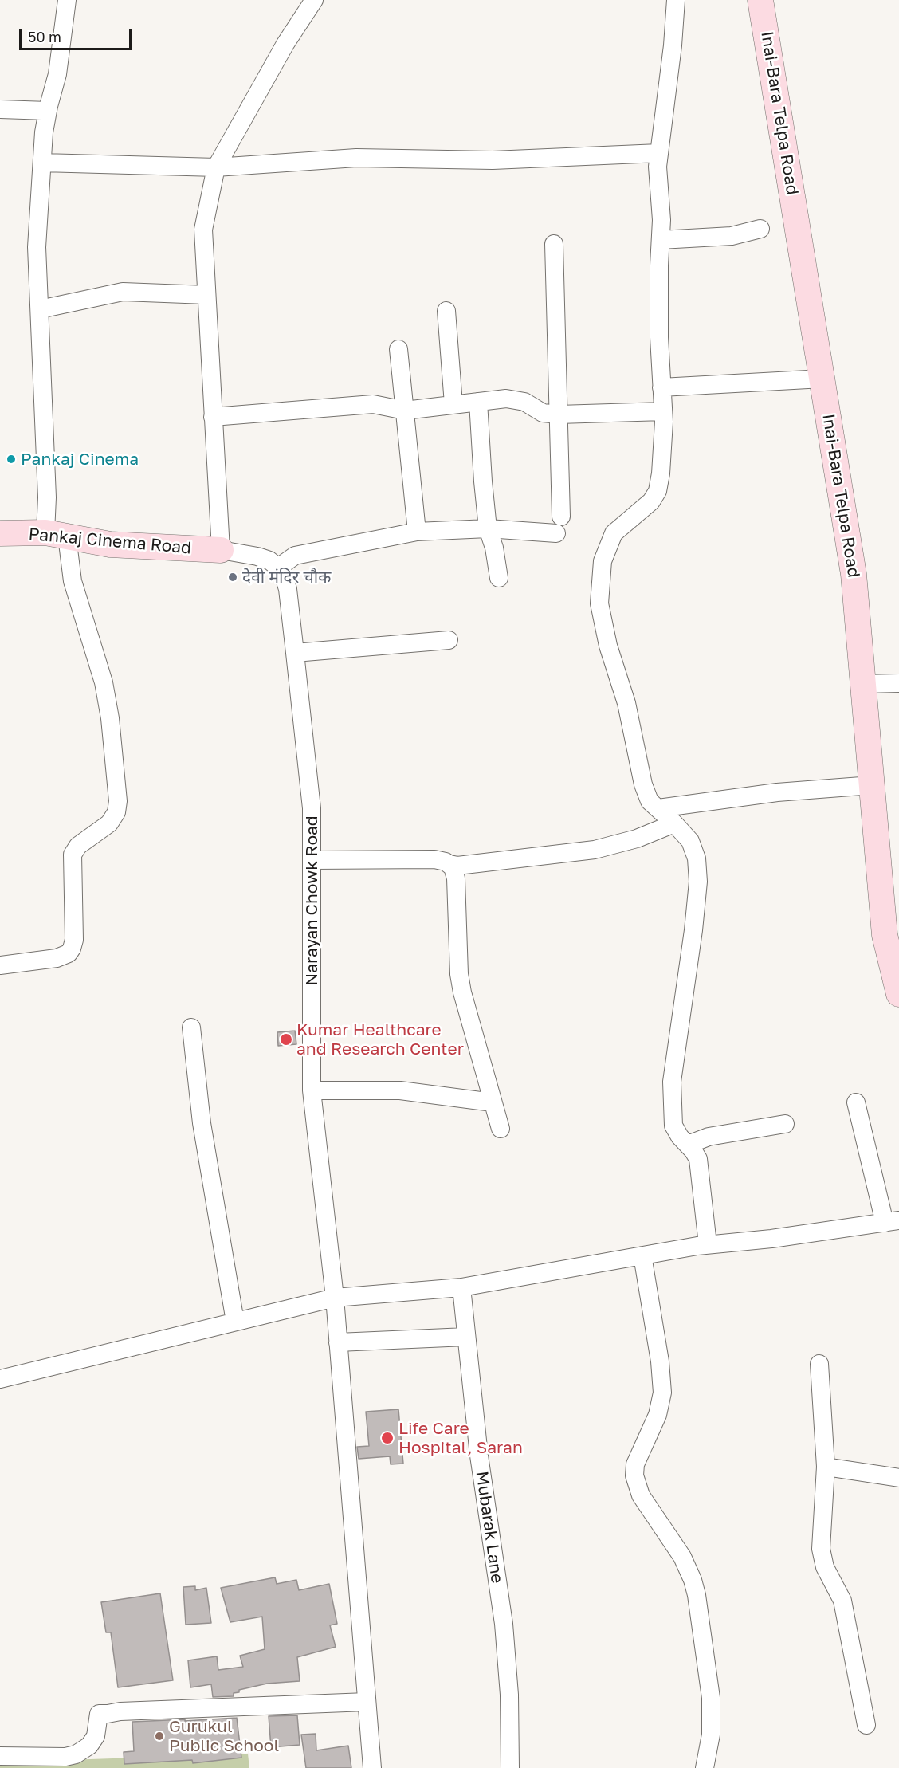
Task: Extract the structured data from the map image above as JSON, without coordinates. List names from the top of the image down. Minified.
{"streets":{"street":["Inai-Bara Telpa Road","Pankaj Cinema Road","Narayan Chowk Road","Mubarak Lane"]},"places":["Pankaj Cinema","देवी मंदिर चौक","Kumar Healthcare and Research Center","Life Care Hospital, Saran","Gurukul Public School"],"scale_bar":"50 m"}
